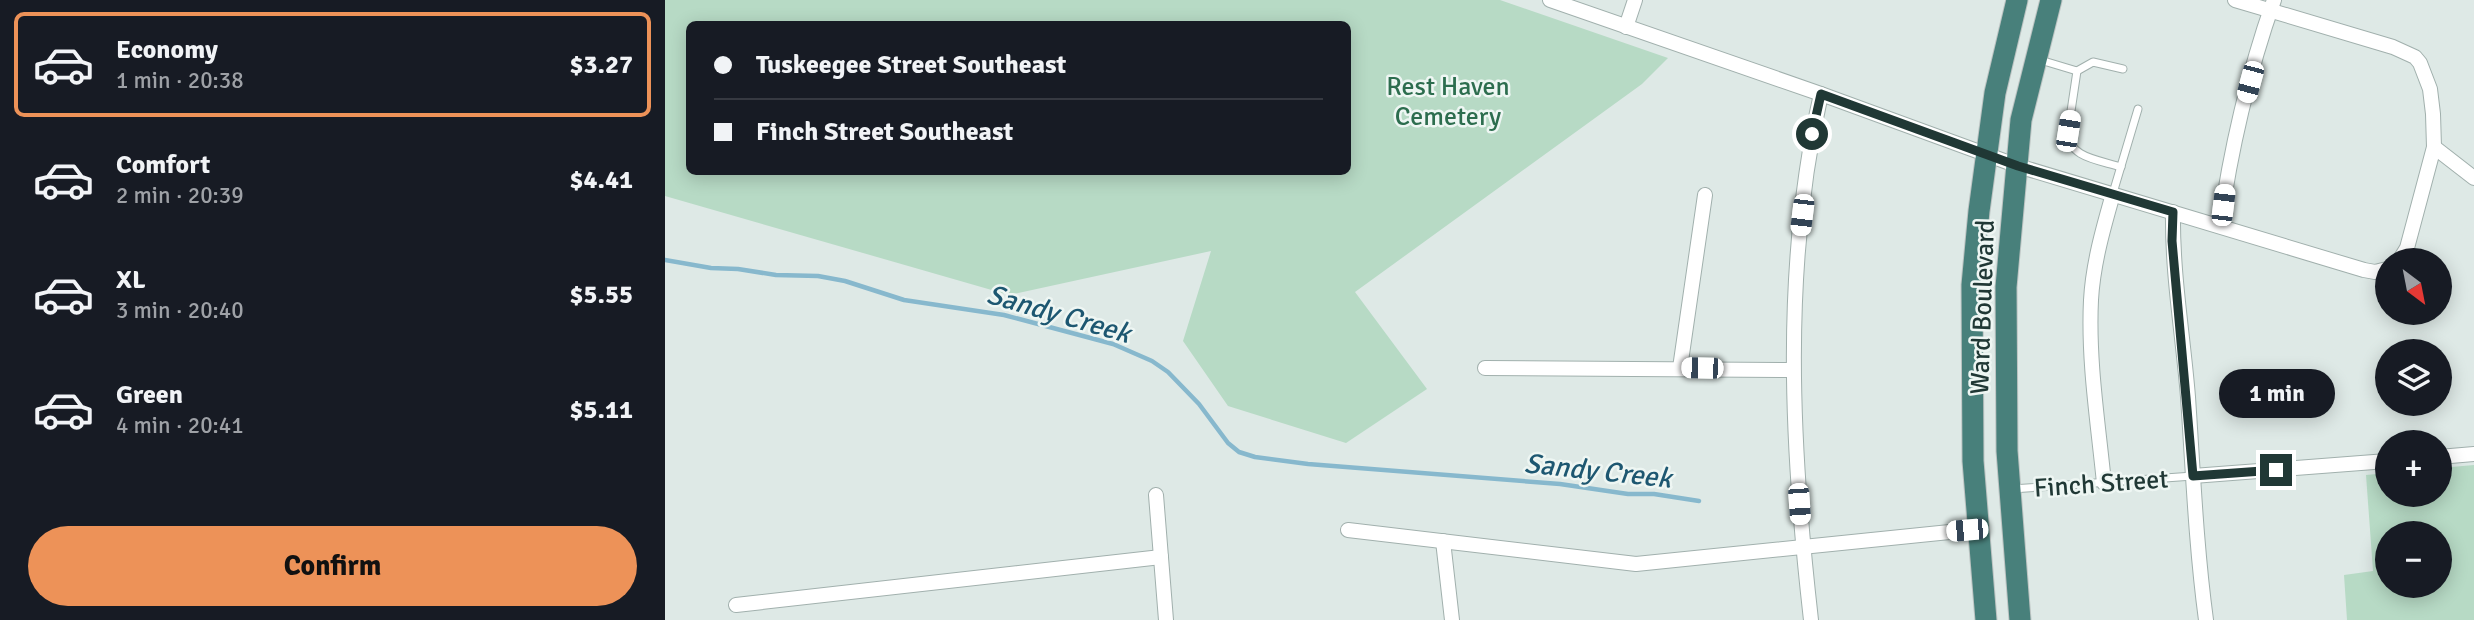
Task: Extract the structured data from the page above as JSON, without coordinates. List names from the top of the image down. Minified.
{"streets":{"highway":["Ward Boulevard"],"lane":["Finch Street"]},"crossings":[["Ward Boulevard","Finch Street"]],"water":["Sandy Creek"],"parks":["Rest Haven Cemetery"],"north":"bottom right","page":{"list":[{"name":"Economy","note":"1 min · 20:38","value":"$3.27"},{"name":"Comfort","note":"2 min · 20:39","value":"$4.41"},{"name":"XL","note":"3 min · 20:40","value":"$5.55"},{"name":"Green","note":"4 min · 20:41","value":"$5.11"}],"banner":["Tuskeegee Street Southeast","Finch Street Southeast"],"map_buttons":["+","−"],"bubble":"1 min","buttons":"Confirm"}}
